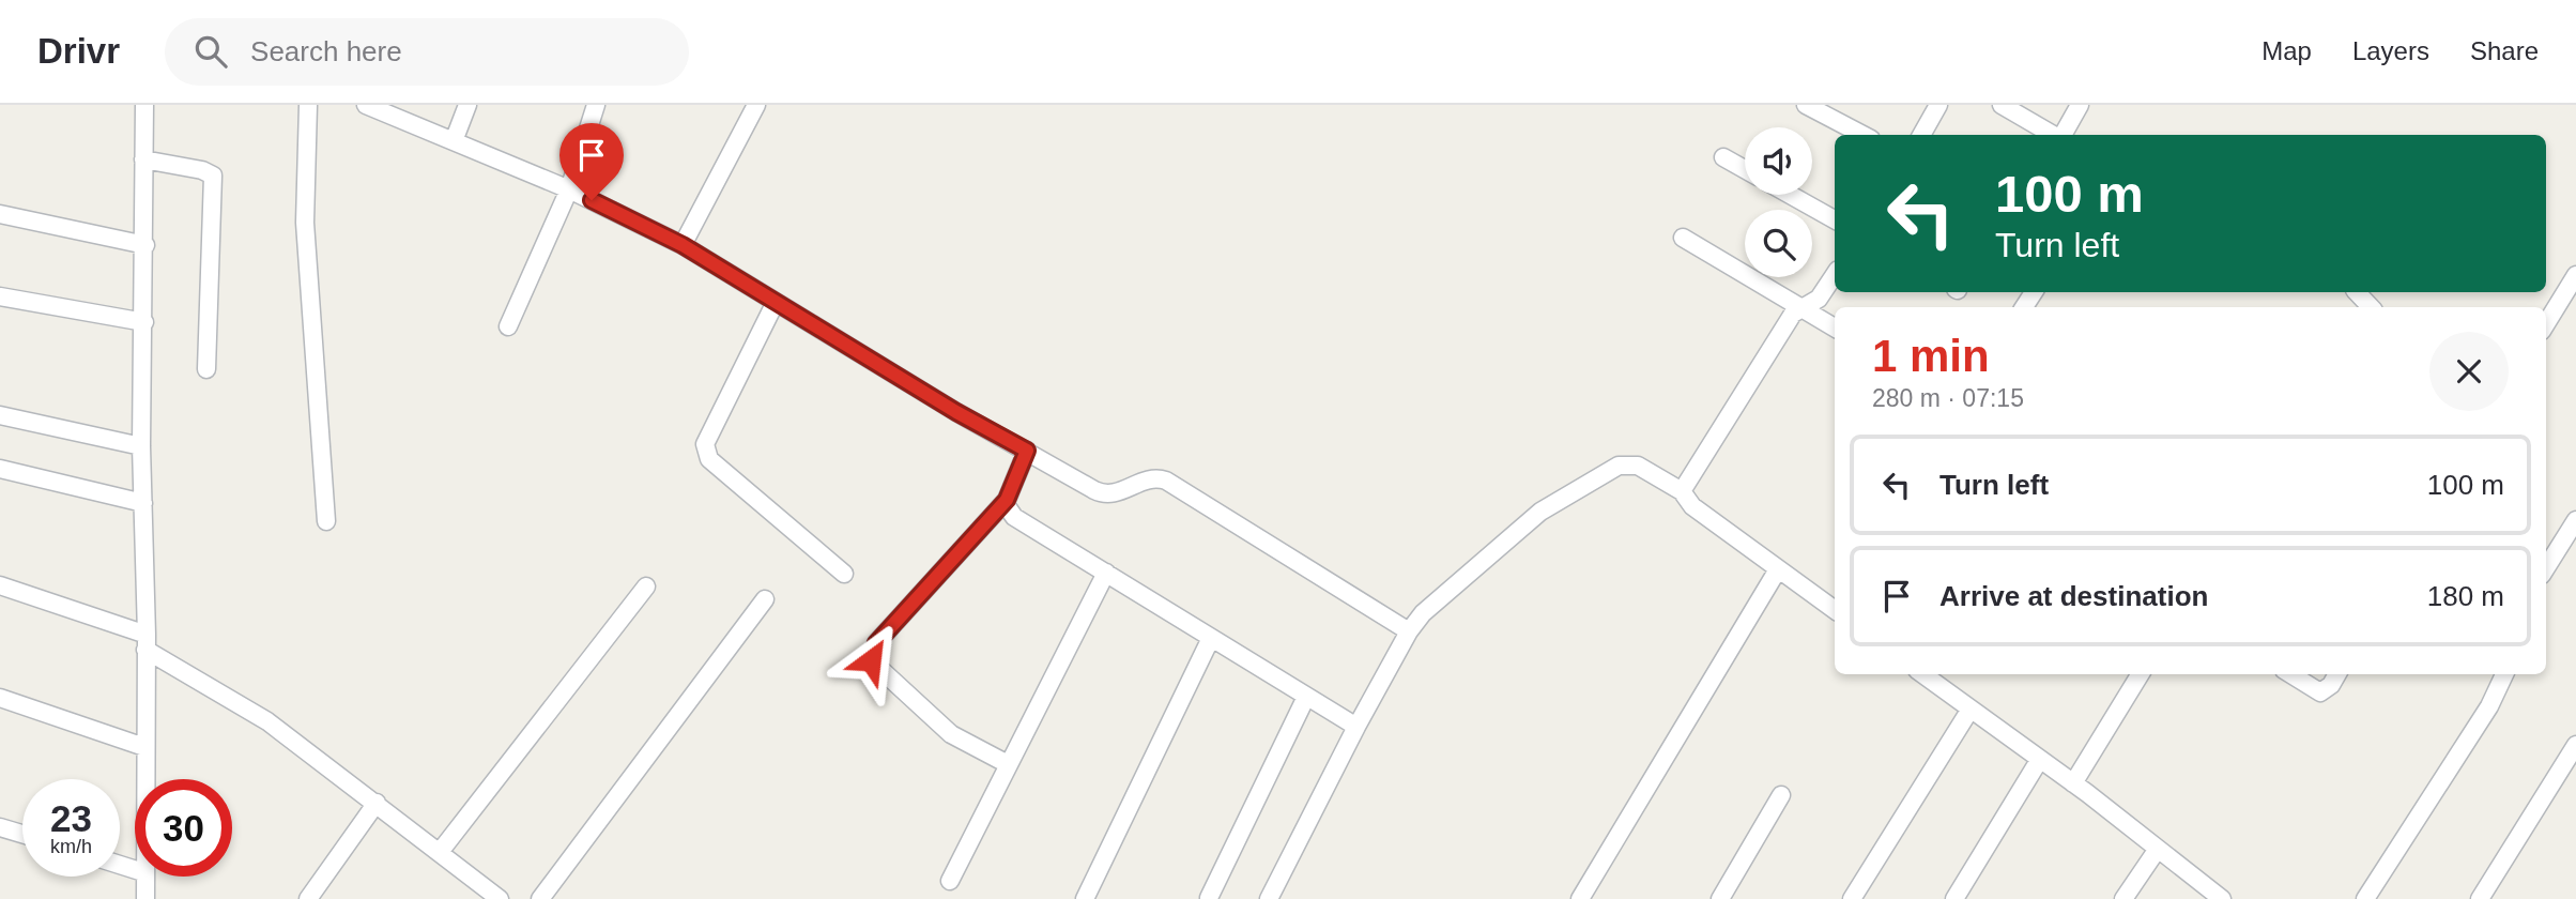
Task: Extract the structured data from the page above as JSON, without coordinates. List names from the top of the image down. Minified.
{"page":{"header":"Drivr","search":"Search here","nav":["Map","Layers","Share"],"turn":["100 m","Turn left"],"heading":["1 min","280 m · 07:15"],"list":[{"name":"Turn left","value":"100 m"},{"name":"Arrive at destination","value":"180 m"}],"speed":"23 km/h","limit":"30"}}
